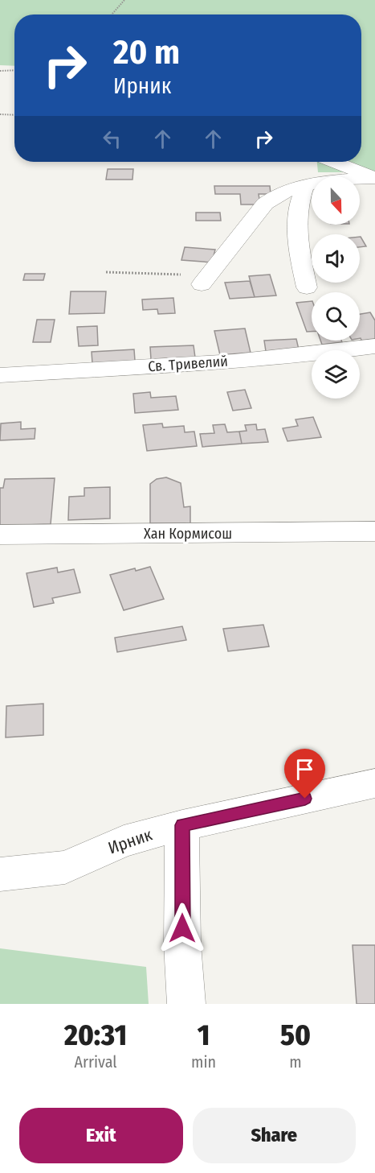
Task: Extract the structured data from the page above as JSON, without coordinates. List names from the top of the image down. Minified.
{"streets":{"street":["Св. Тривелий","Хан Кормисош","Ирник"]},"north":"bottom","page":{"turn":["20 m","Ирник"],"eta":["20:31","Arrival","1","min","50","m"],"buttons":["Exit","Share"]}}
